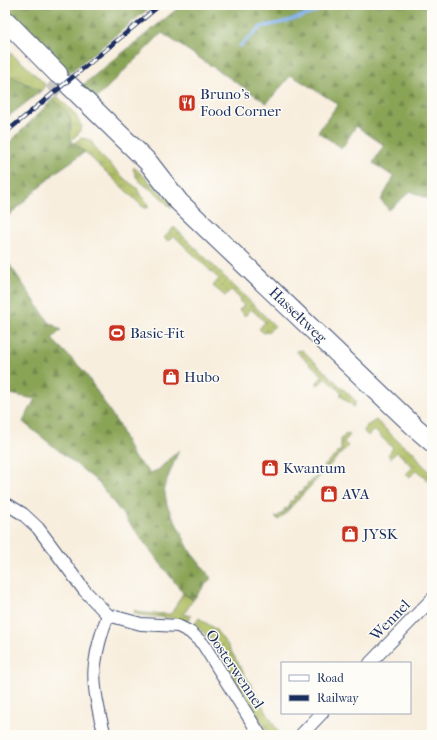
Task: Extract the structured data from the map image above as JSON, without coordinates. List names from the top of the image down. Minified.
{"streets":{"main road":["Hasseltweg"],"street":["Wennel","Oosterwennel"]},"places":{"restaurant":["Bruno's Food Corner"],"sports":["Basic-Fit"],"shop":["Hubo","Kwantum","AVA","JYSK"]},"legend":["Road","Railway"]}
